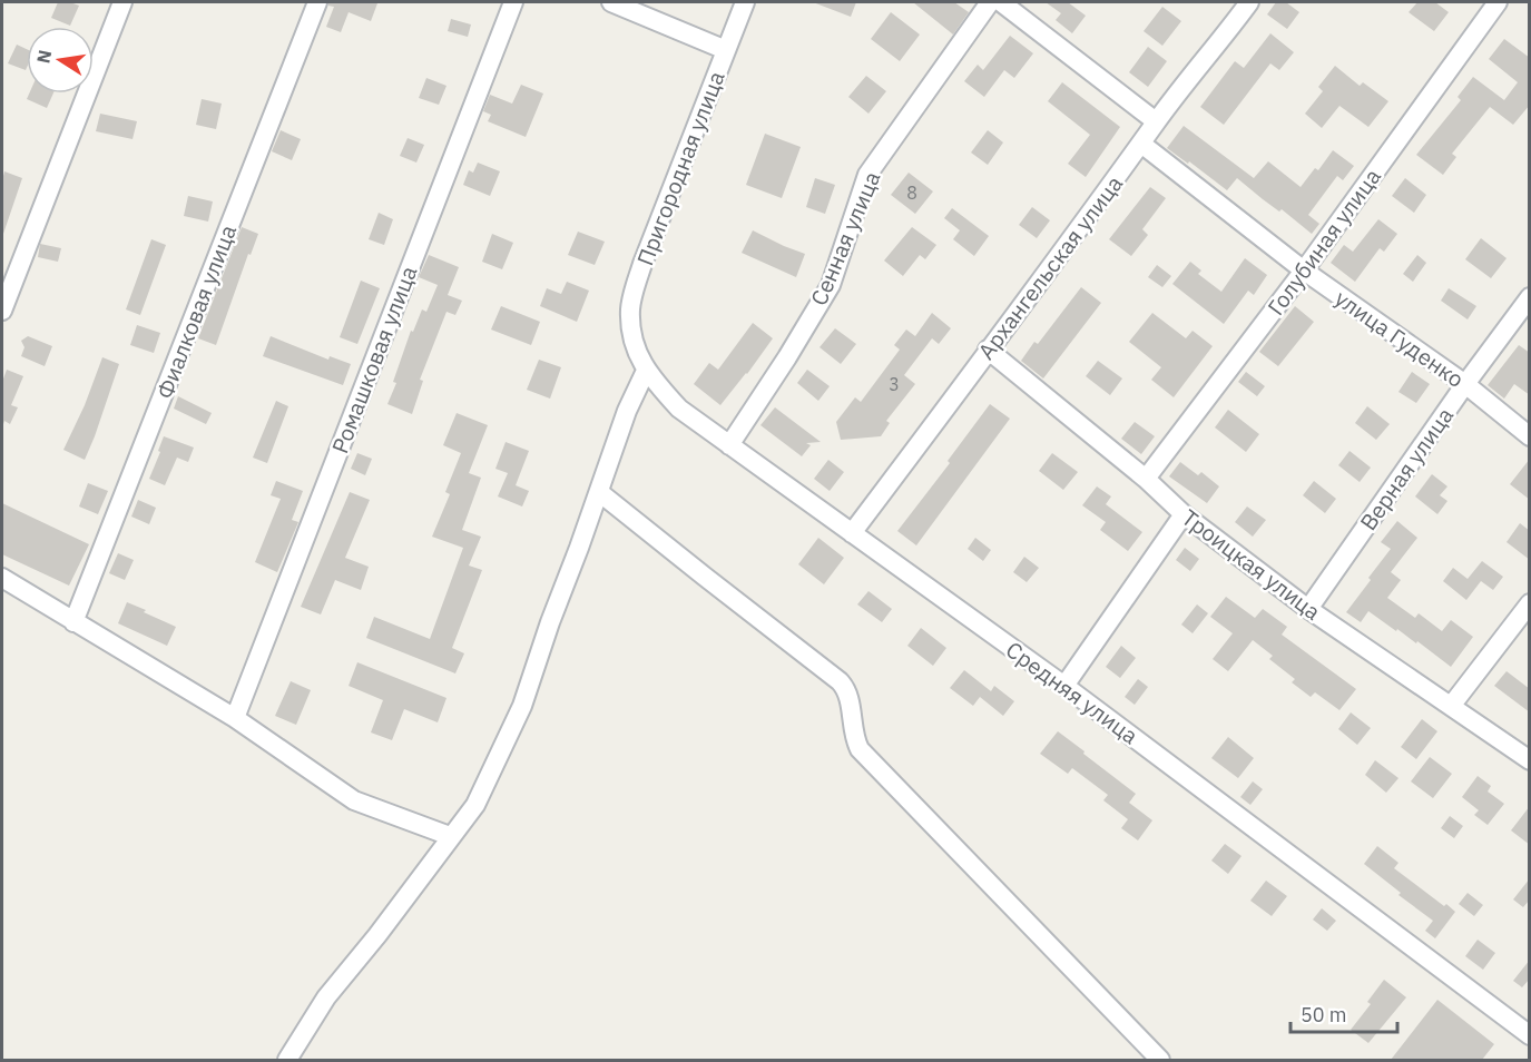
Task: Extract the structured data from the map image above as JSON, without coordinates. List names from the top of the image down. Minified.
{"streets":{"street":["Пригородная улица","Сенная улица","Голубиная улица","Архангельская улица","Фиалковая улица","улица Гуденко","Ромашковая улица","Верная улица","Троицкая улица","Средняя улица"]},"crossings":[["Пригородная улица","Средняя улица"],["Сенная улица","Средняя улица"],["Голубиная улица","улица Гуденко"],["Голубиная улица","Троицкая улица"],["Архангельская улица","улица Гуденко"],["Архангельская улица","Троицкая улица"],["Архангельская улица","Средняя улица"],["улица Гуденко","Верная улица"],["Верная улица","Троицкая улица"]],"house_numbers":["8","3"],"scale_bar":"50 m","north":"left"}
